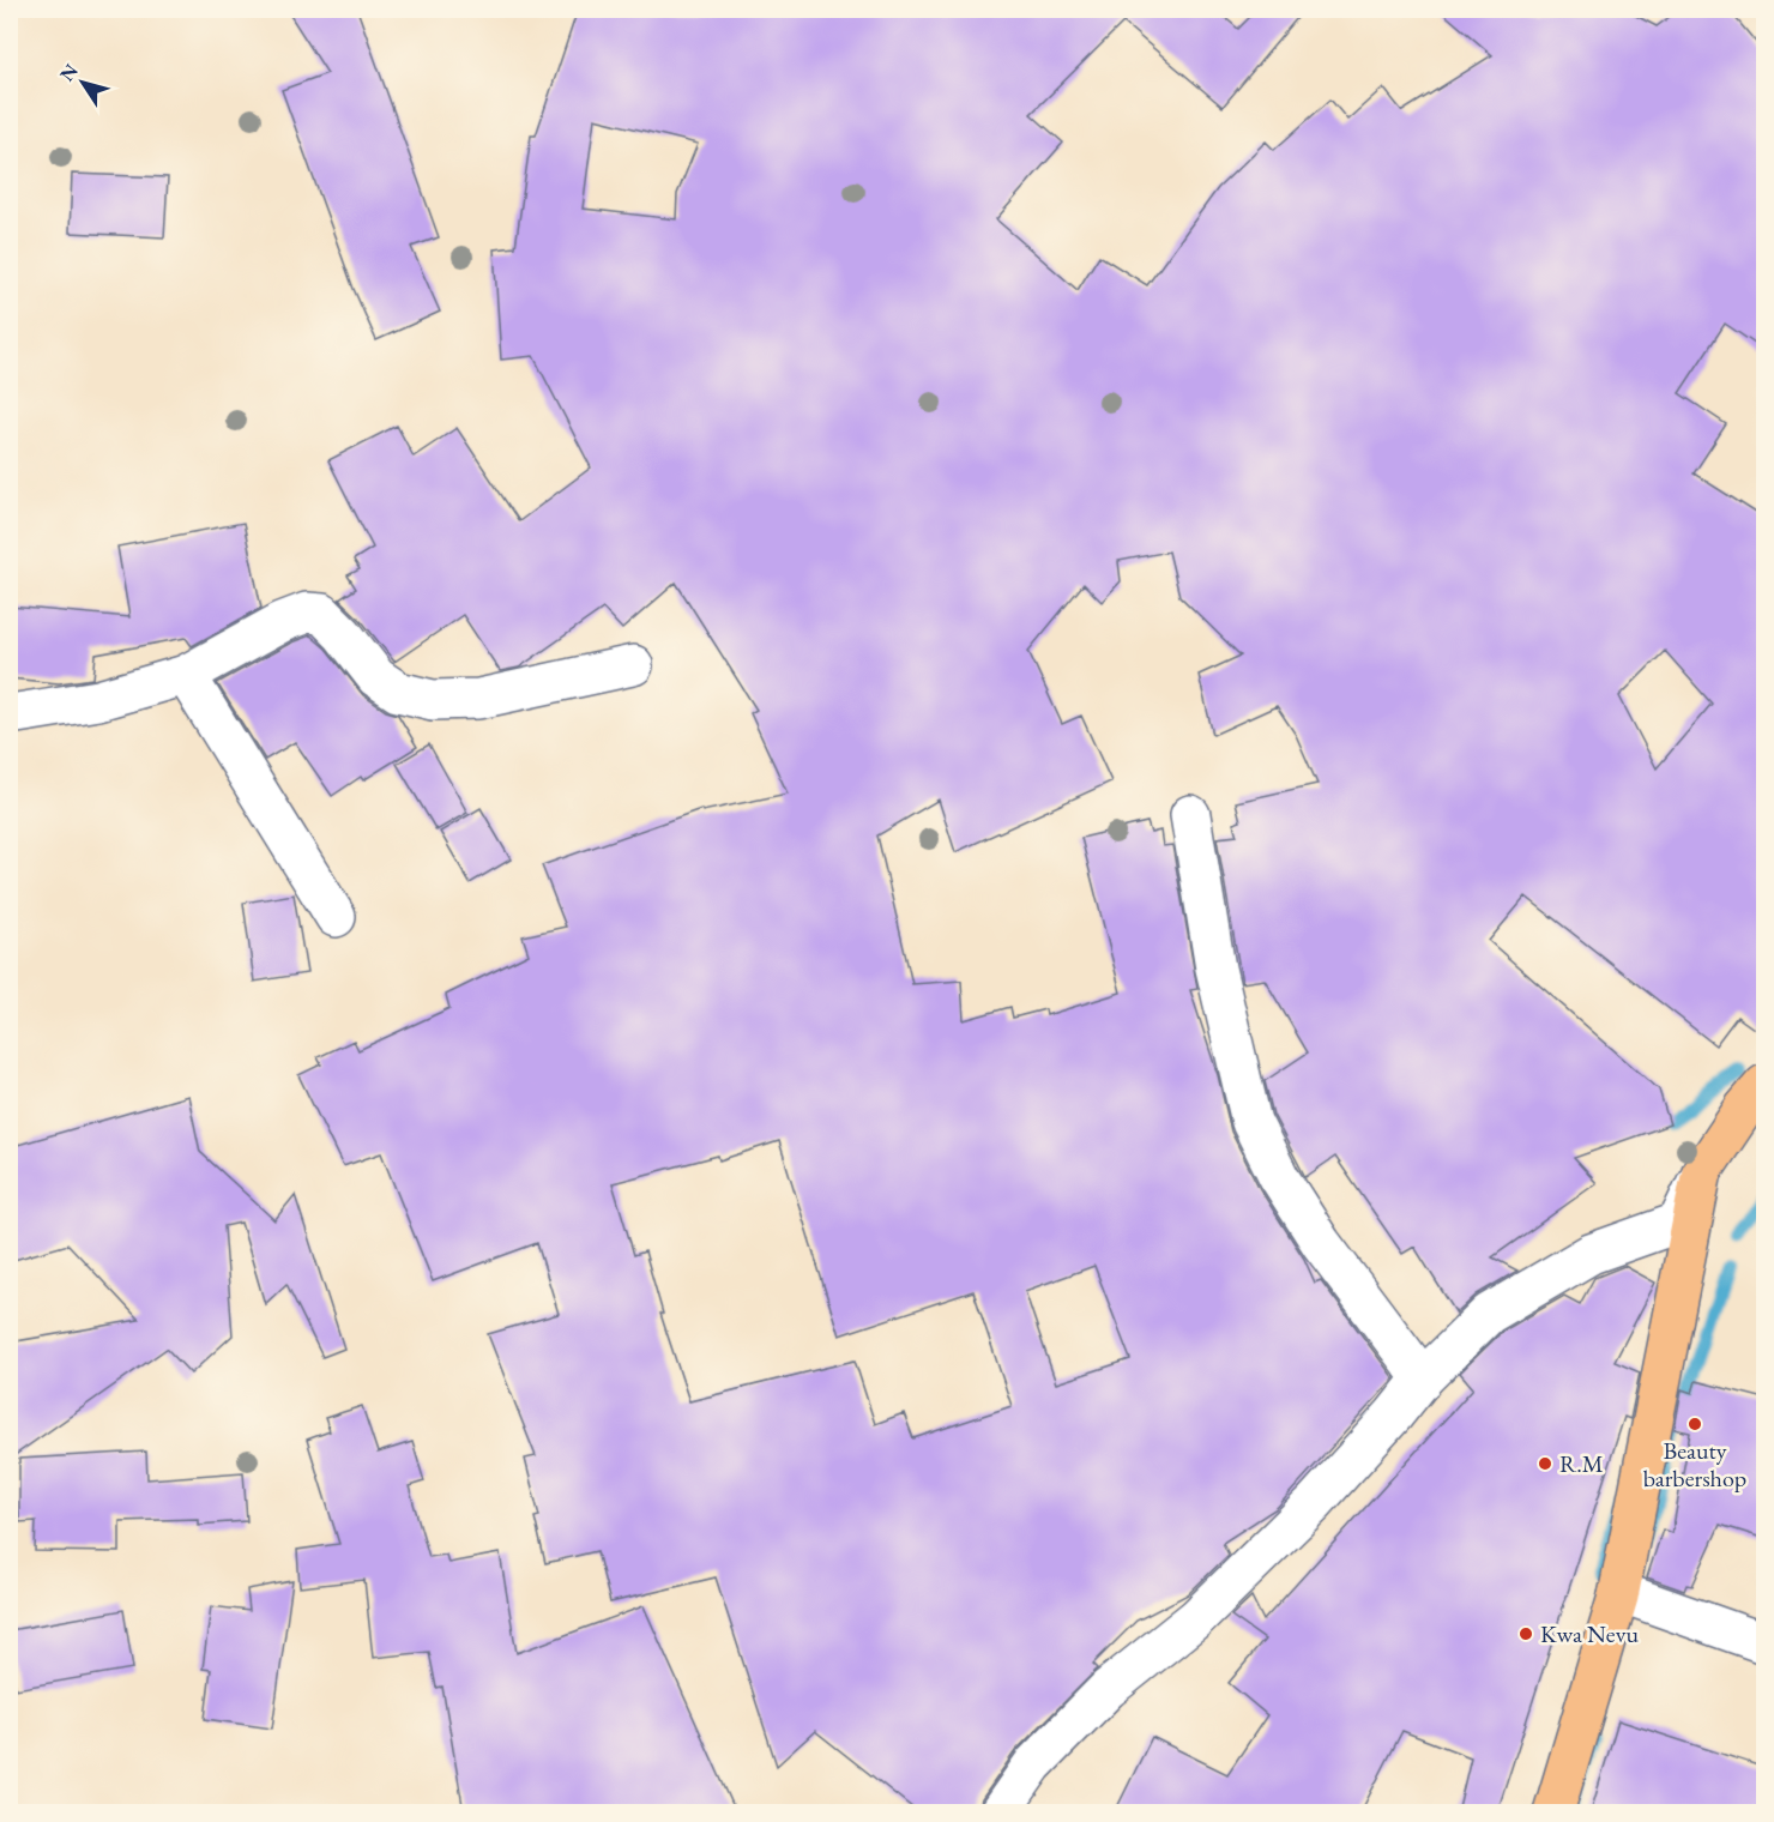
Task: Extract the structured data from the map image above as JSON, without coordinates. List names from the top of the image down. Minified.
{"places":["Beauty barbershop","R.M","Kwa Nevu"],"north":"top left"}
